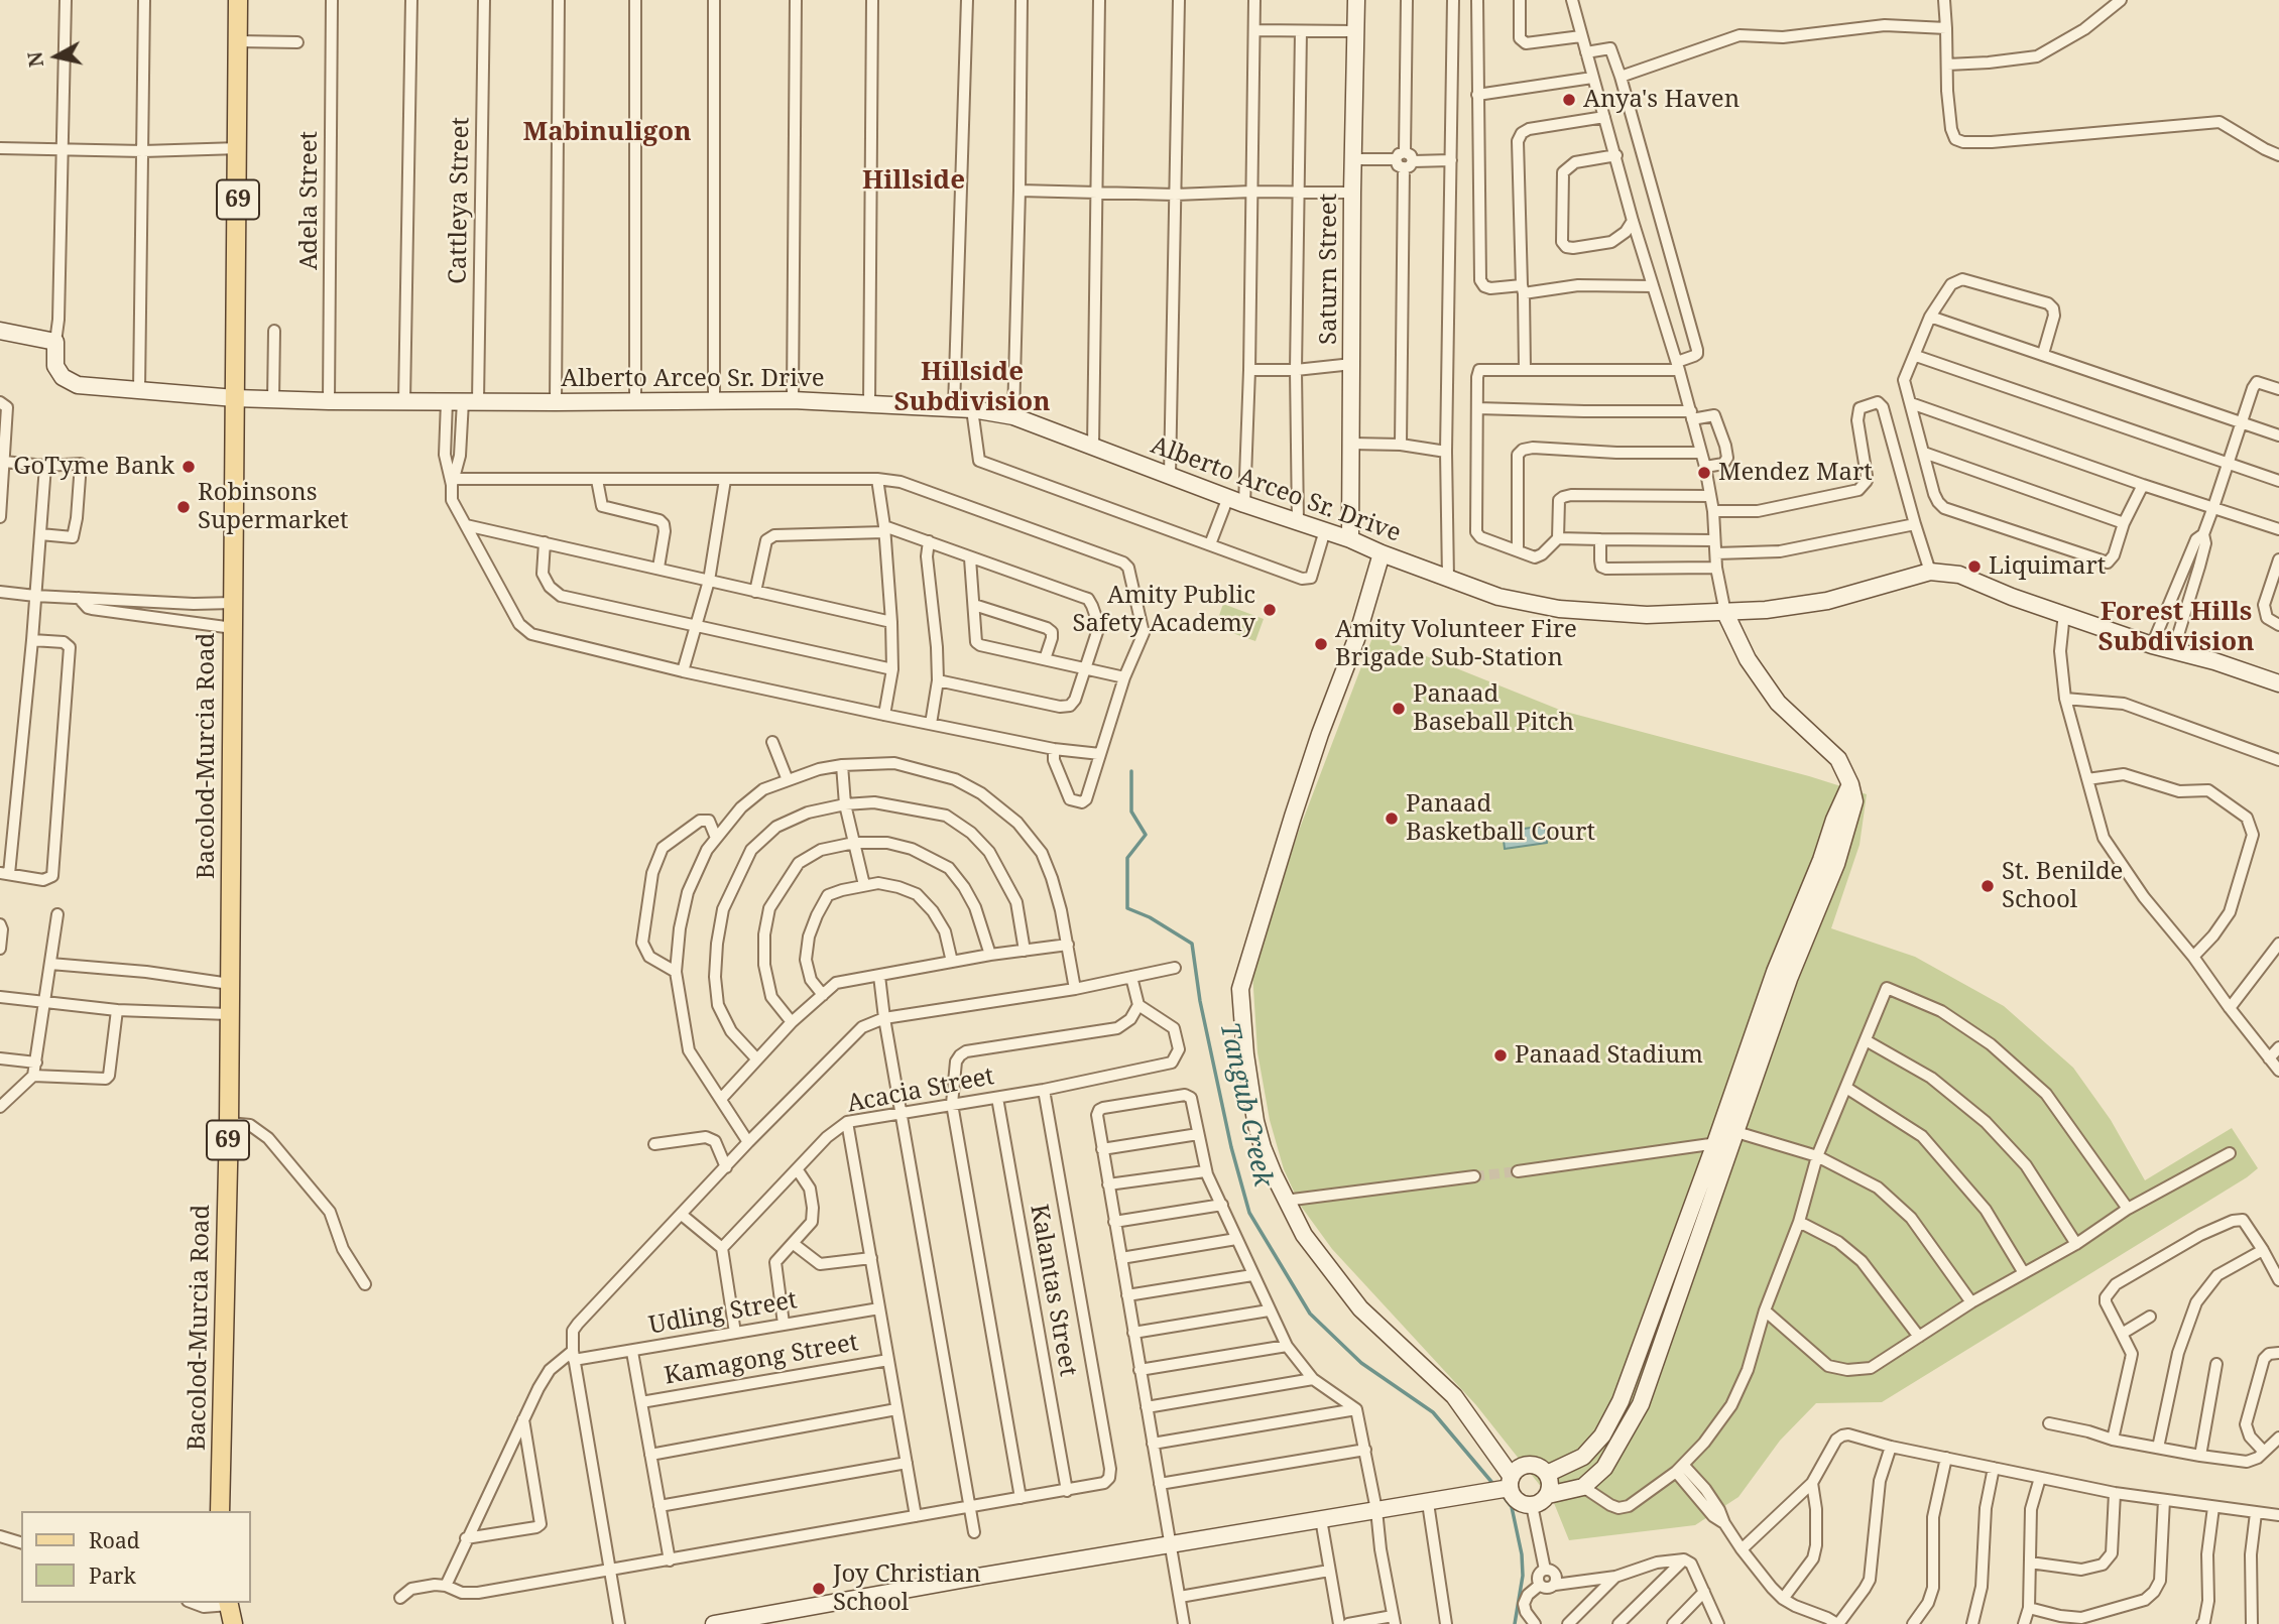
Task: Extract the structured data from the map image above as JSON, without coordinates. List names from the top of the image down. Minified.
{"streets":{"main road":["69","Bacolod-Murcia Road"],"street":["Adela Street","Cattleya Street","Saturn Street","Alberto Arceo Sr. Drive","Acacia Street","Kalantas Street","Udling Street","Kamagong Street"]},"crossings":[["Adela Street","Alberto Arceo Sr. Drive"],["Cattleya Street","Alberto Arceo Sr. Drive"],["Saturn Street","Alberto Arceo Sr. Drive"],["Alberto Arceo Sr. Drive","Bacolod-Murcia Road"],["Acacia Street","Kalantas Street"]],"districts":["Mabinuligon","Hillside","Hillside Subdivision","Forest Hills Subdivision"],"water":["Tangub Creek"],"places":["Anya's Haven","GoTyme Bank","Mendez Mart","Robinsons Supermarket","Liquimart","Amity Public Safety Academy","Amity Volunteer Fire Brigade Sub-Station","Panaad Baseball Pitch","Panaad Basketball Court","St. Benilde School","Panaad Stadium","Joy Christian School"],"legend":["Road","Park"],"north":"left"}
